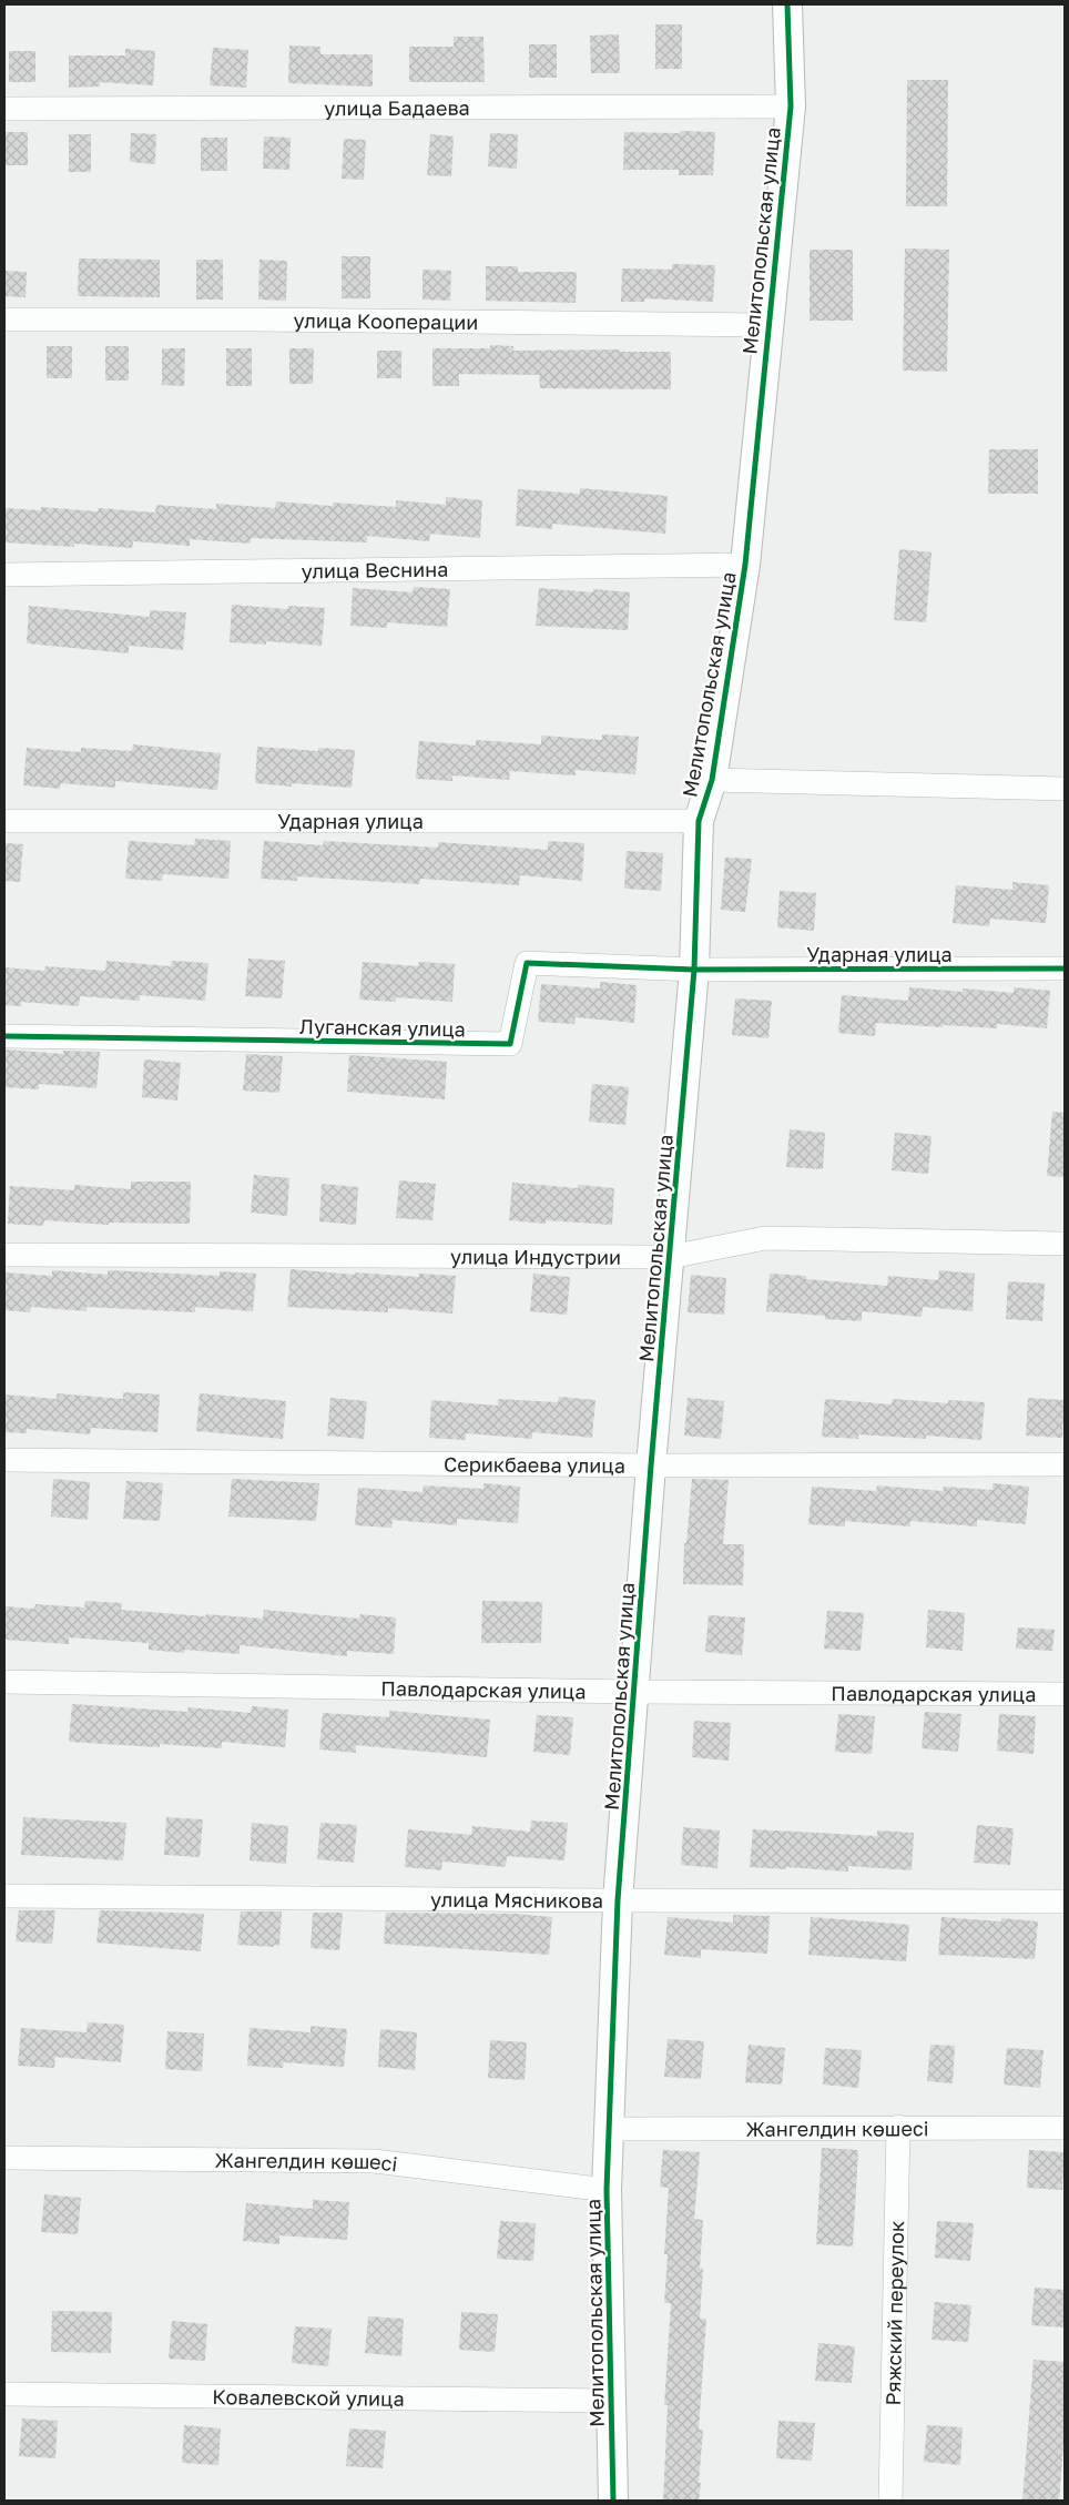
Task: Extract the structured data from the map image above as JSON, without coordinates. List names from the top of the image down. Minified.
{"streets":{"street":["улица Бадаева","Мелитопольская улица","улица Кооперации","улица Веснина","Ударная улица","Луганская улица","улица Индустрии","Серикбаева улица","Павлодарская улица","улица Мясникова","Жангелдин көшесі","Ряжский переулок","Ковалевской улица"]},"crossings":[["улица Бадаева","Мелитопольская улица"],["Мелитопольская улица","улица Кооперации"],["Мелитопольская улица","улица Веснина"],["Мелитопольская улица","Ударная улица"],["Мелитопольская улица","Луганская улица"],["Мелитопольская улица","улица Индустрии"],["Мелитопольская улица","Серикбаева улица"],["Мелитопольская улица","Павлодарская улица"],["Мелитопольская улица","улица Мясникова"],["Мелитопольская улица","Жангелдин көшесі"],["Мелитопольская улица","Ковалевской улица"],["Ударная улица","Луганская улица"],["Жангелдин көшесі","Ряжский переулок"]]}
